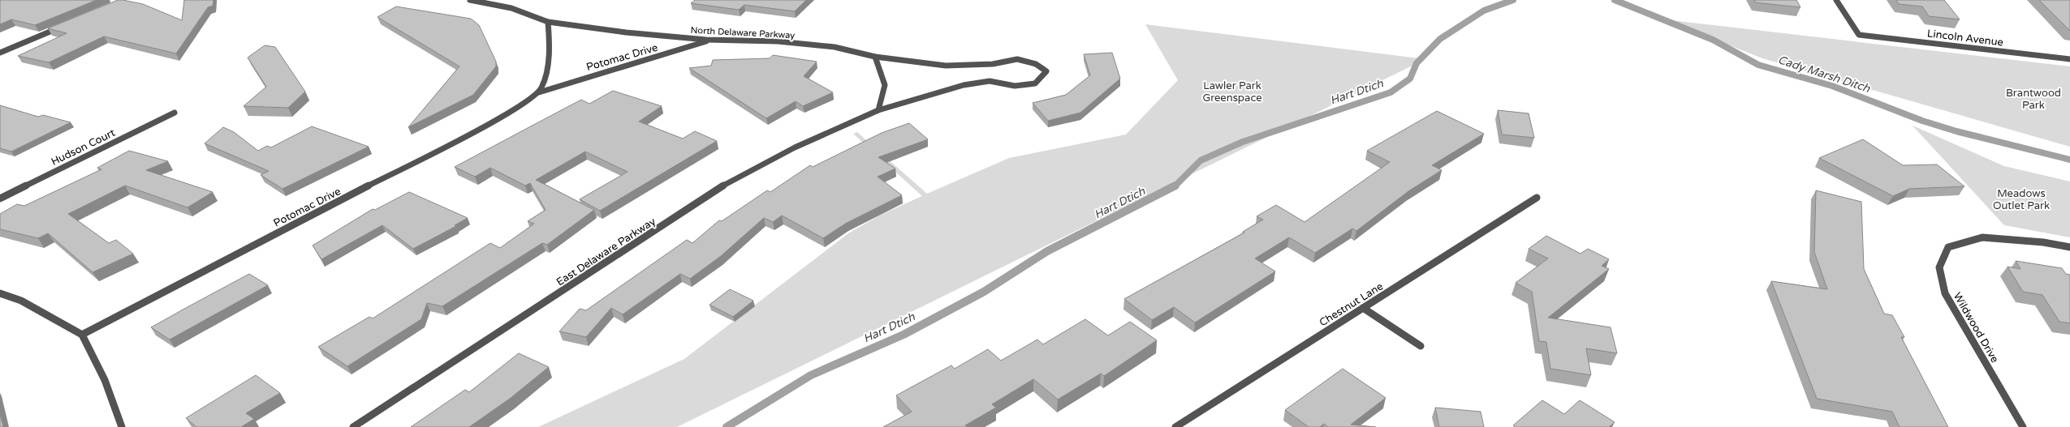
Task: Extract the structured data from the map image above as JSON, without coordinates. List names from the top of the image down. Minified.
{"streets":{"street":["North Delaware Parkway","Lincoln Avenue","Potomac Drive","Hudson Court","East Delaware Parkway","Chestnut Lane","Wildwood Drive"]},"crossings":[["North Delaware Parkway","Potomac Drive"],["North Delaware Parkway","East Delaware Parkway"]],"water":["Cady Marsh Ditch","Hart Dtich"],"parks":["Lawler Park Greenspace","Brantwood Park","Meadows Outlet Park"]}
